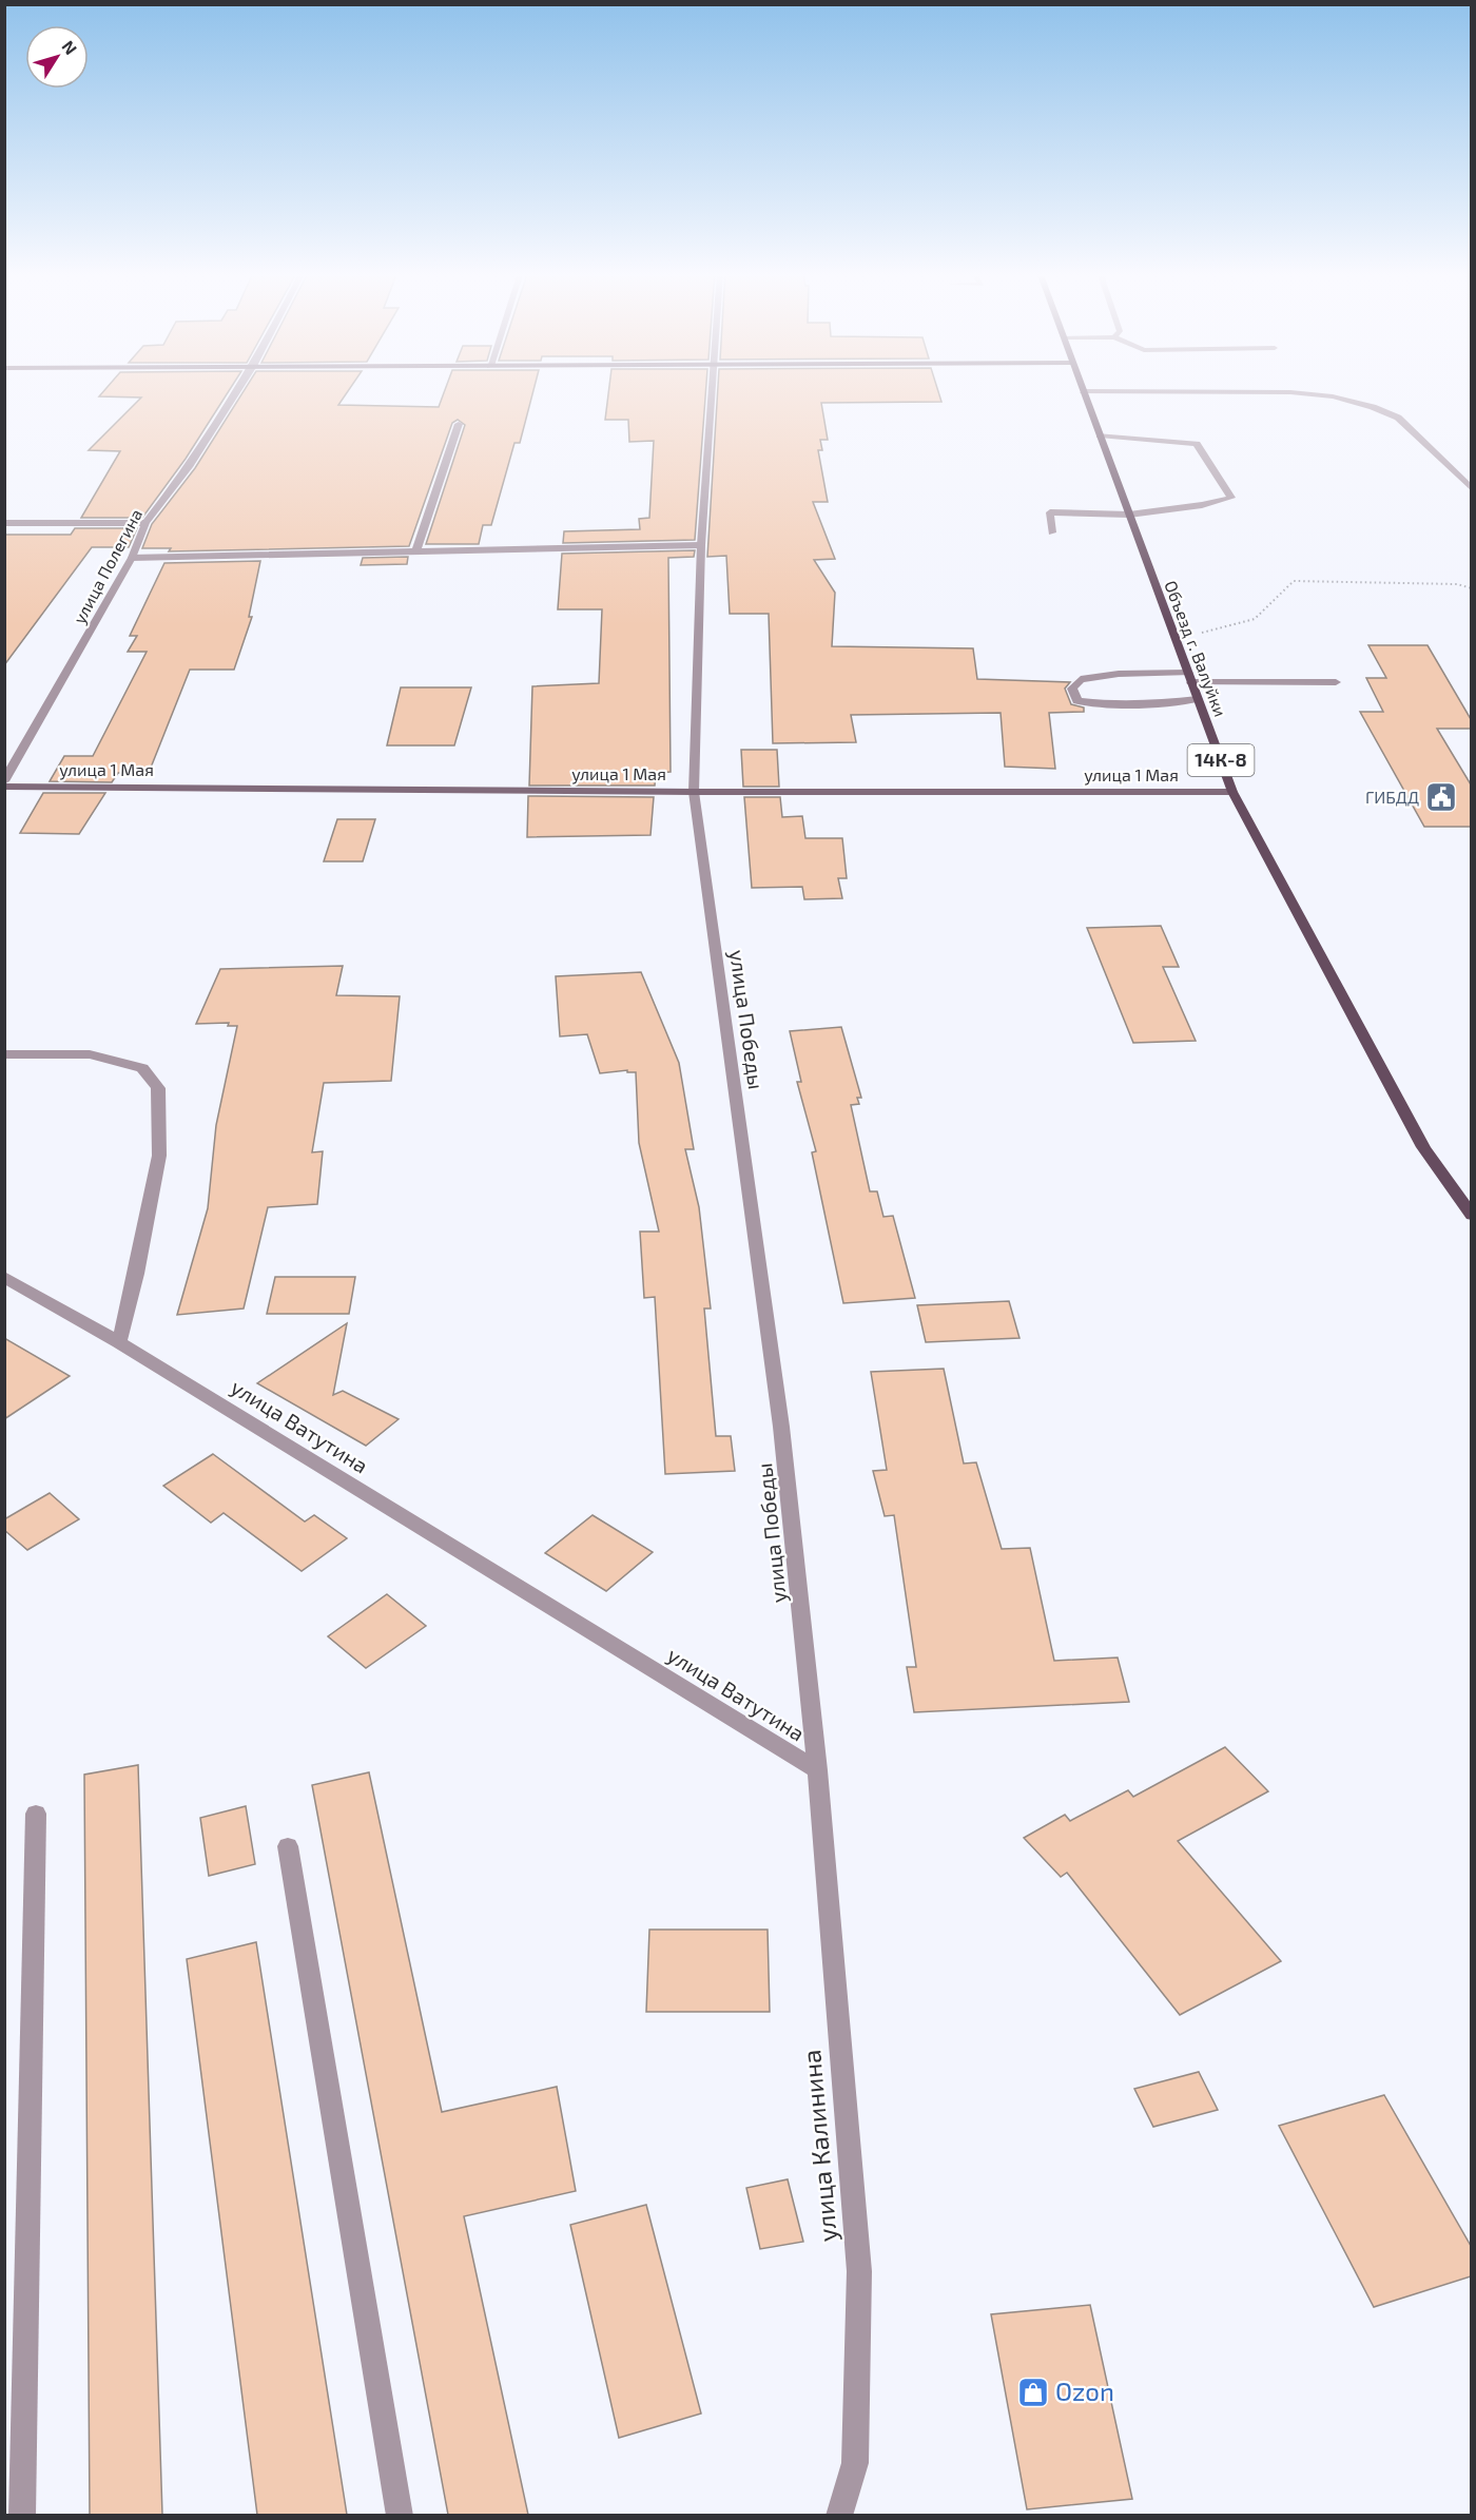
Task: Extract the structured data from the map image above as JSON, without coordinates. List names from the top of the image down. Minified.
{"streets":{"main road":["Объезд г. Валуйки","14К-8"],"street":["улица Полегина","улица 1 Мая","улица Победы","улица Ватутина","улица Калинина"]},"crossings":[["улица Полегина","улица 1 Мая"],["Объезд г. Валуйки","улица 1 Мая"],["улица 1 Мая","улица Победы"],["улица Победы","улица Ватутина"],["улица Победы","улица Калинина"],["улица Ватутина","улица Калинина"]],"places":{"public building":["ГИБДД"],"shop":["Ozon"]},"north":"top right"}
